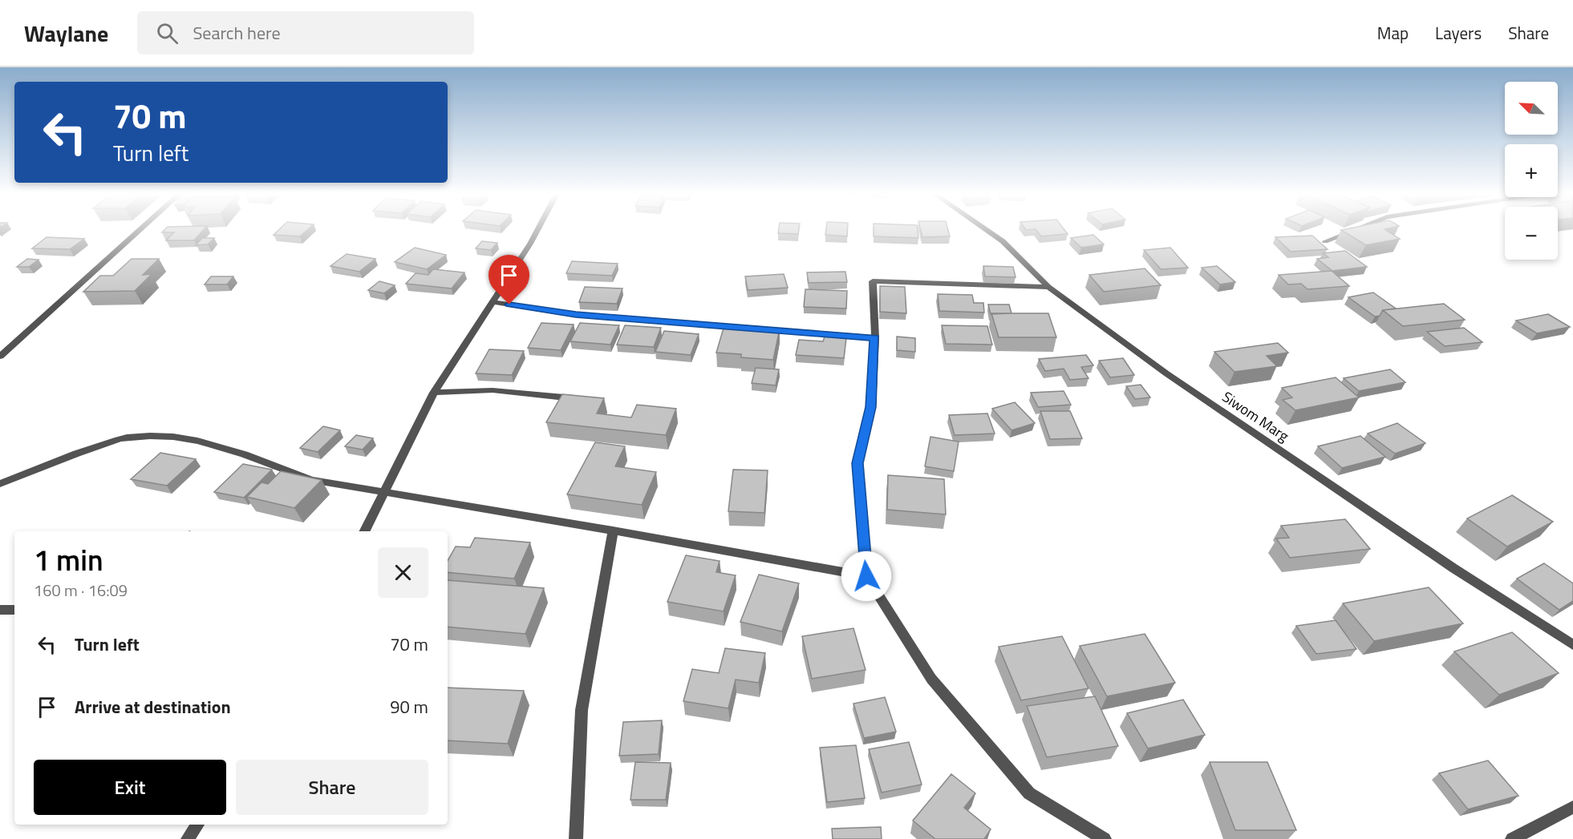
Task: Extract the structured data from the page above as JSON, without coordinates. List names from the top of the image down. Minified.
{"streets":{"street":["Siwom Marg"]},"north":"top left","page":{"header":"Waylane","search":"Search here","nav":["Map","Layers","Share"],"map_buttons":["+","−"],"turn":["70 m","Turn left"],"heading":["1 min","160 m · 16:09"],"list":[{"name":"Turn left","value":"70 m"},{"name":"Arrive at destination","value":"90 m"}],"buttons":["Exit","Share"]}}
